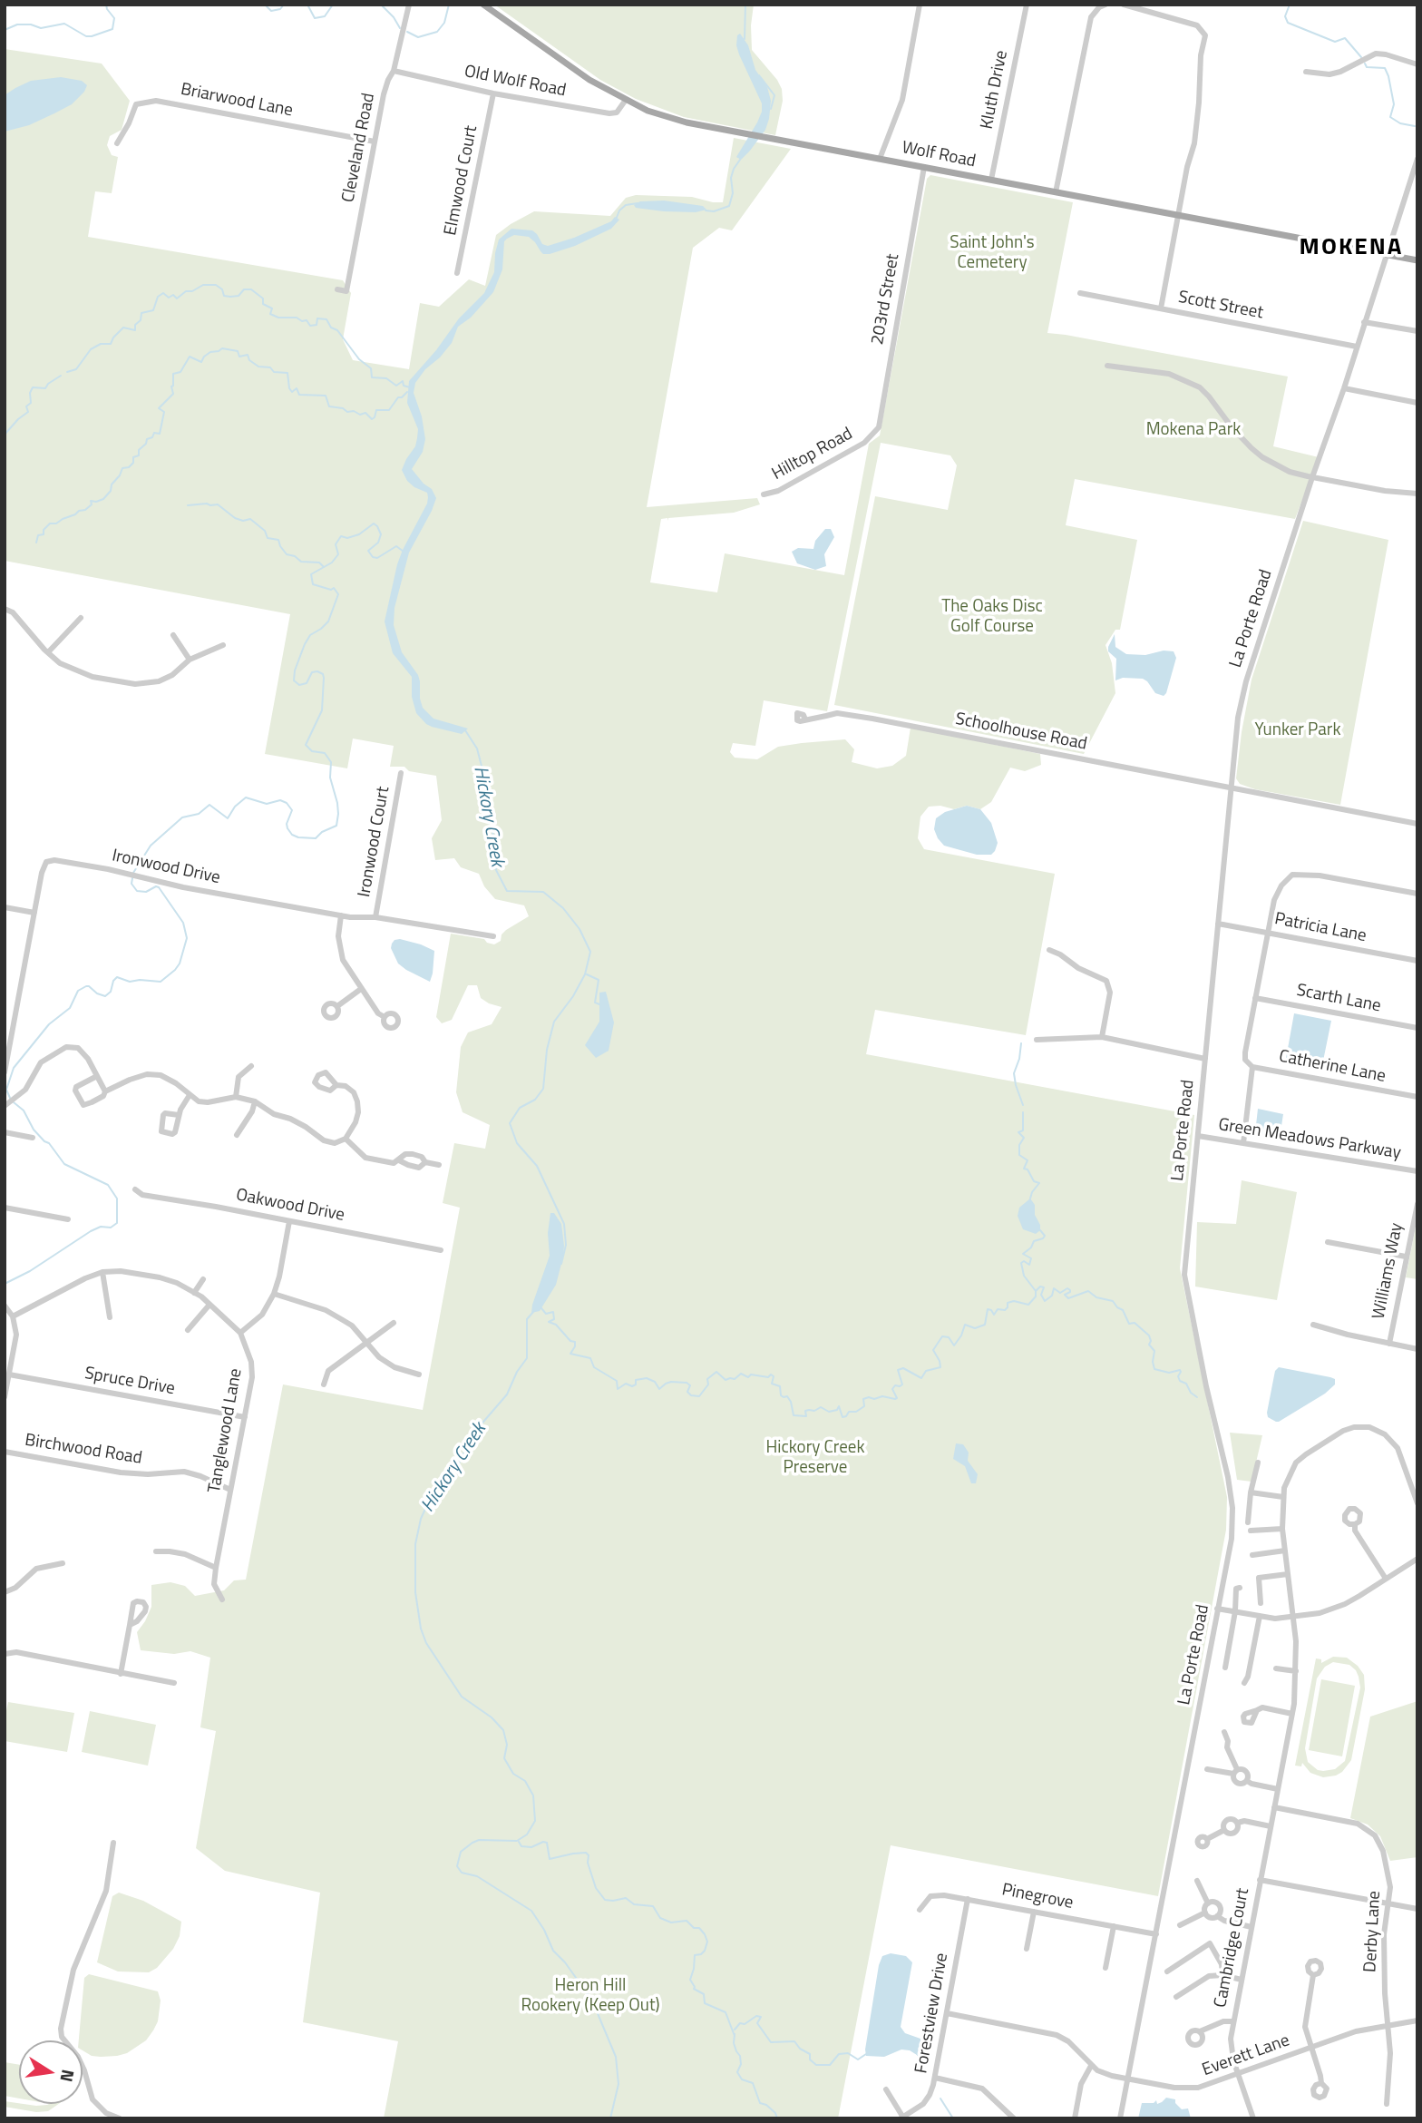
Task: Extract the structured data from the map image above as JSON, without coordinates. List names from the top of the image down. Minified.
{"streets":{"main road":["Wolf Road"],"street":["Old Wolf Road","Kluth Drive","Briarwood Lane","Cleveland Road","Elmwood Court","203rd Street","Scott Street","Hilltop Road","La Porte Road","Schoolhouse Road","Ironwood Court","Ironwood Drive","Patricia Lane","Scarth Lane","Catherine Lane","Green Meadows Parkway","Oakwood Drive","Williams Way","Spruce Drive","Tanglewood Lane","Birchwood Road","Pinegrove","Derby Lane","Cambridge Court","Forestview Drive","Everett Lane"]},"crossings":[["Old Wolf Road","Cleveland Road"],["Old Wolf Road","Wolf Road"],["Old Wolf Road","Elmwood Court"],["Kluth Drive","Wolf Road"],["Briarwood Lane","Cleveland Road"],["Wolf Road","203rd Street"],["Wolf Road","La Porte Road"],["203rd Street","Hilltop Road"],["Scott Street","La Porte Road"],["La Porte Road","Schoolhouse Road"],["La Porte Road","Patricia Lane"],["La Porte Road","Green Meadows Parkway"],["La Porte Road","Pinegrove"],["La Porte Road","Everett Lane"],["Ironwood Court","Ironwood Drive"],["Scarth Lane","Catherine Lane"],["Spruce Drive","Tanglewood Lane"],["Tanglewood Lane","Birchwood Road"],["Pinegrove","Forestview Drive"],["Derby Lane","Cambridge Court"],["Derby Lane","Everett Lane"],["Cambridge Court","Everett Lane"],["Forestview Drive","Everett Lane"]],"districts":["MOKENA"],"water":["Hickory Creek"],"parks":["Saint John's Cemetery","Mokena Park","The Oaks Disc Golf Course","Yunker Park","Hickory Creek Preserve","Heron Hill Rookery (Keep Out)"],"north":"right"}
